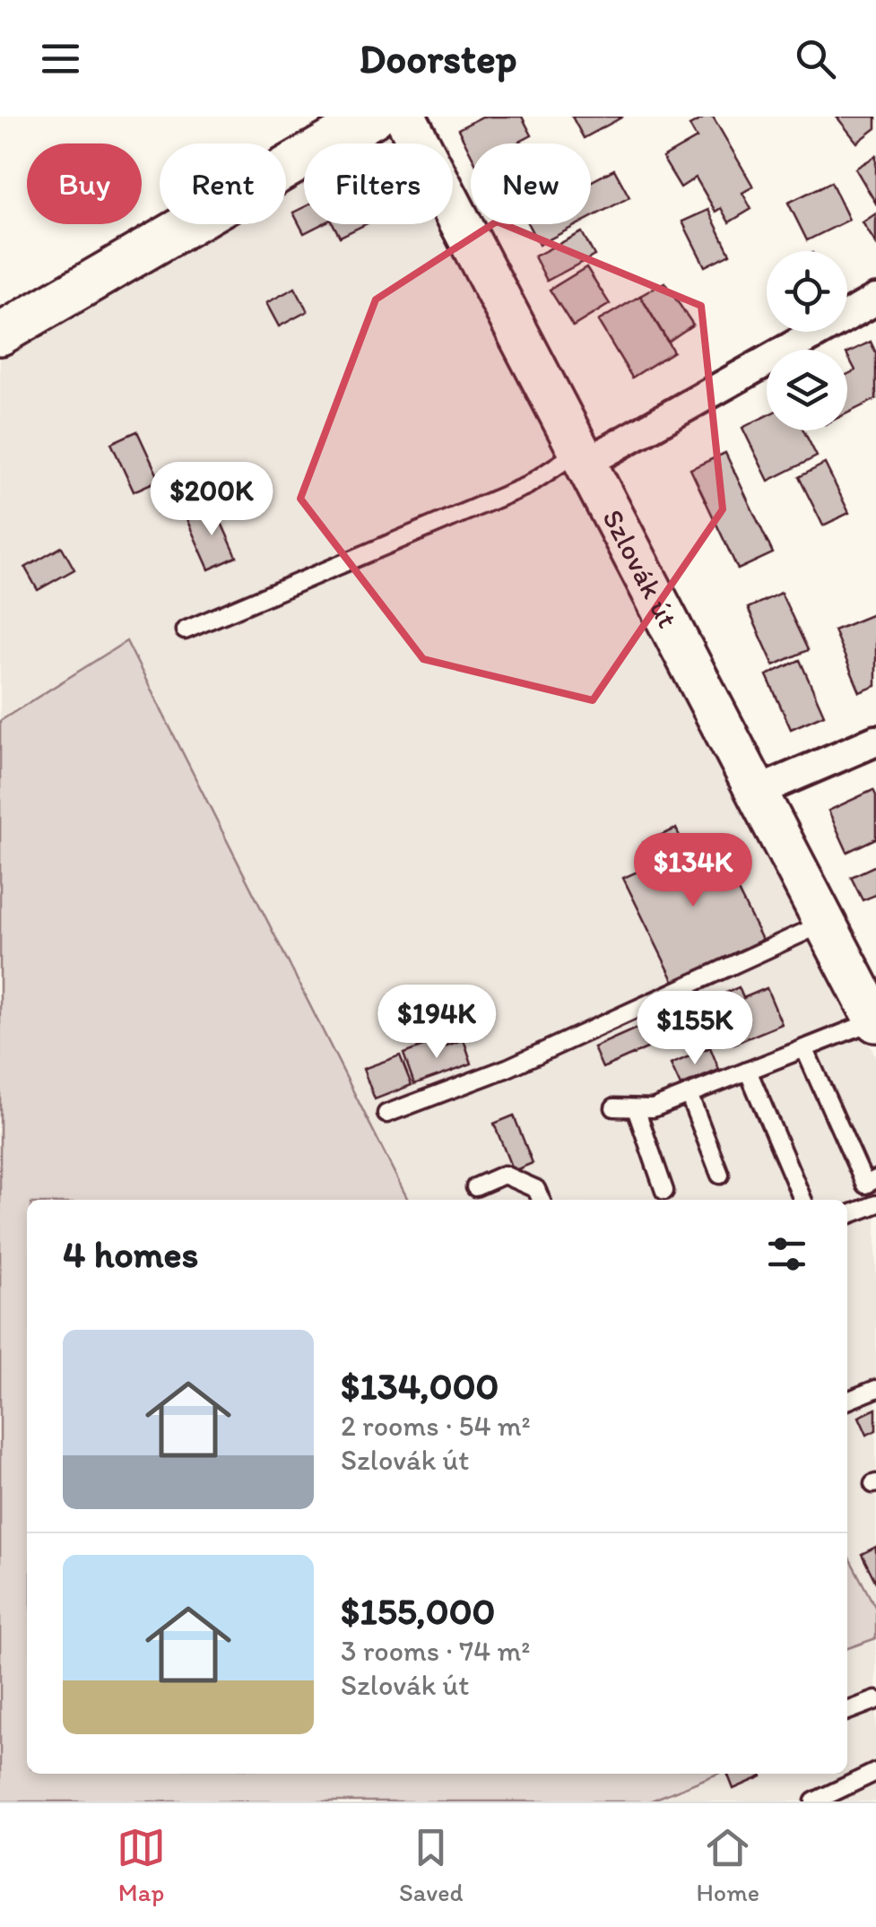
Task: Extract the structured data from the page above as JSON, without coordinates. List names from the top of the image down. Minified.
{"streets":{"main road":["Szlovák út"]},"page":{"header":"Doorstep","chip":["Buy","Rent","Filters","New"],"price":["$200K","$134K","$194K","$155K"],"heading":"4 homes","list":[{"name":"$134,000","note":"2 rooms · 54 m² · Szlovák út"},{"name":"$155,000","note":"3 rooms · 74 m² · Szlovák út"}],"tabs":["Map","Saved","Home"]}}
